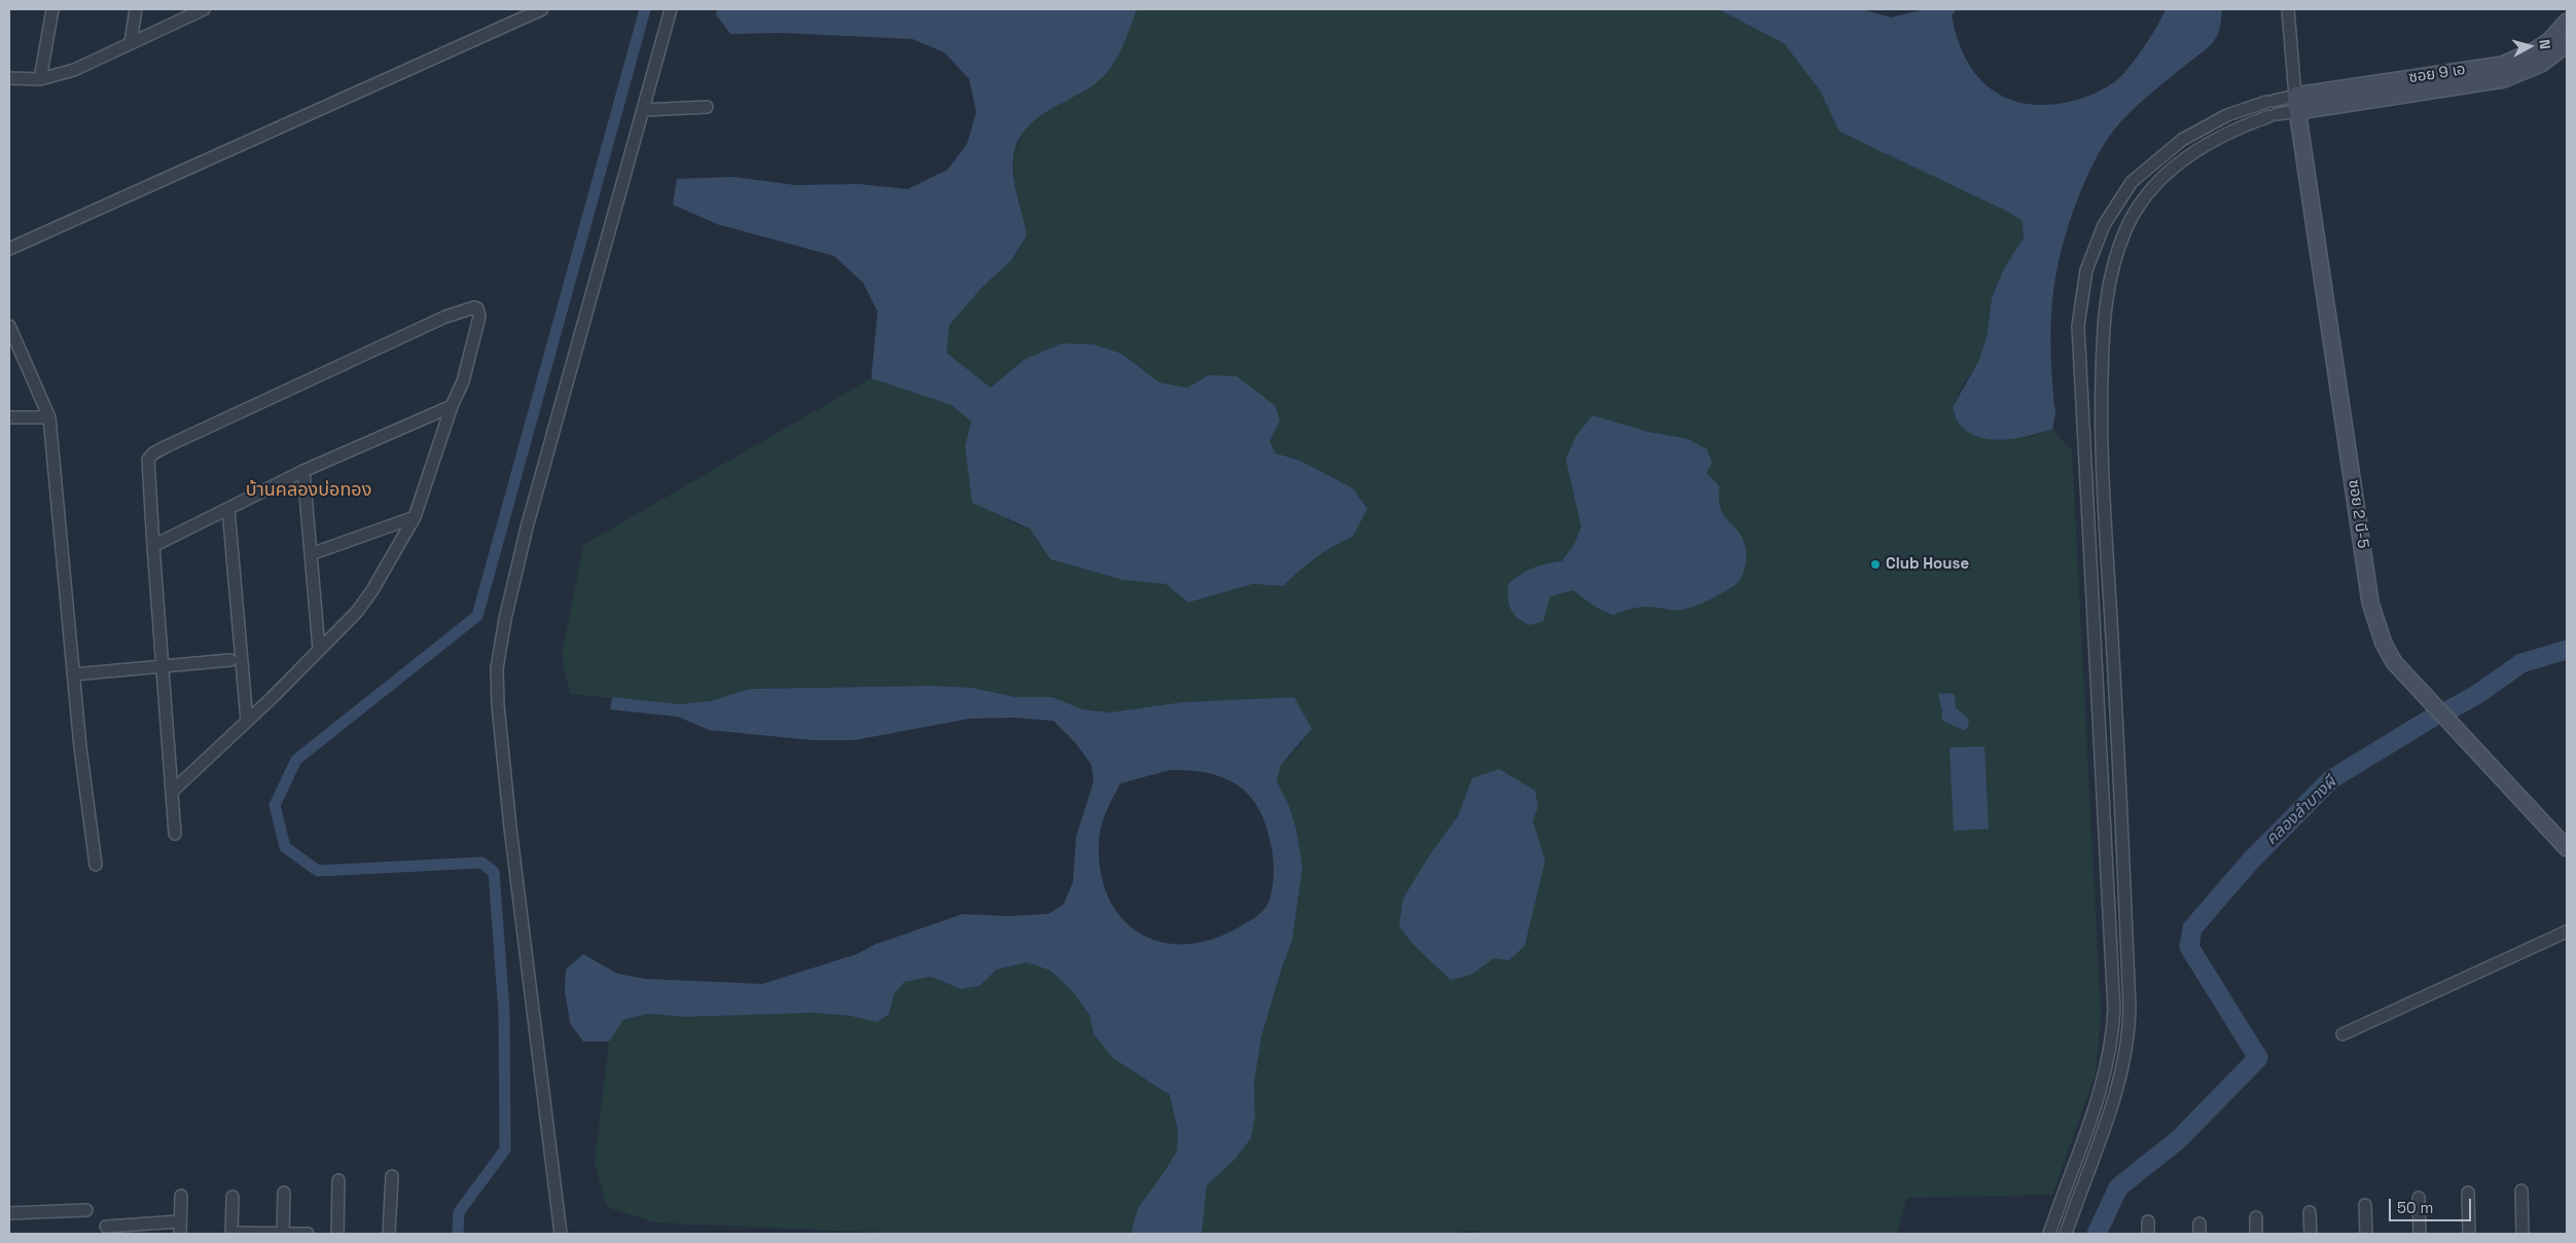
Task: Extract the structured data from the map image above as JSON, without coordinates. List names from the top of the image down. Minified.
{"streets":{"street":["ซอย 9 เอ","ซอย 2 บี-5"]},"crossings":[["ซอย 9 เอ","ซอย 2 บี-5"]],"districts":["บ้านคลองบ่อทอง"],"water":["คลองลำบางผี"],"places":["Club House"],"scale_bar":"50 m","north":"right"}
